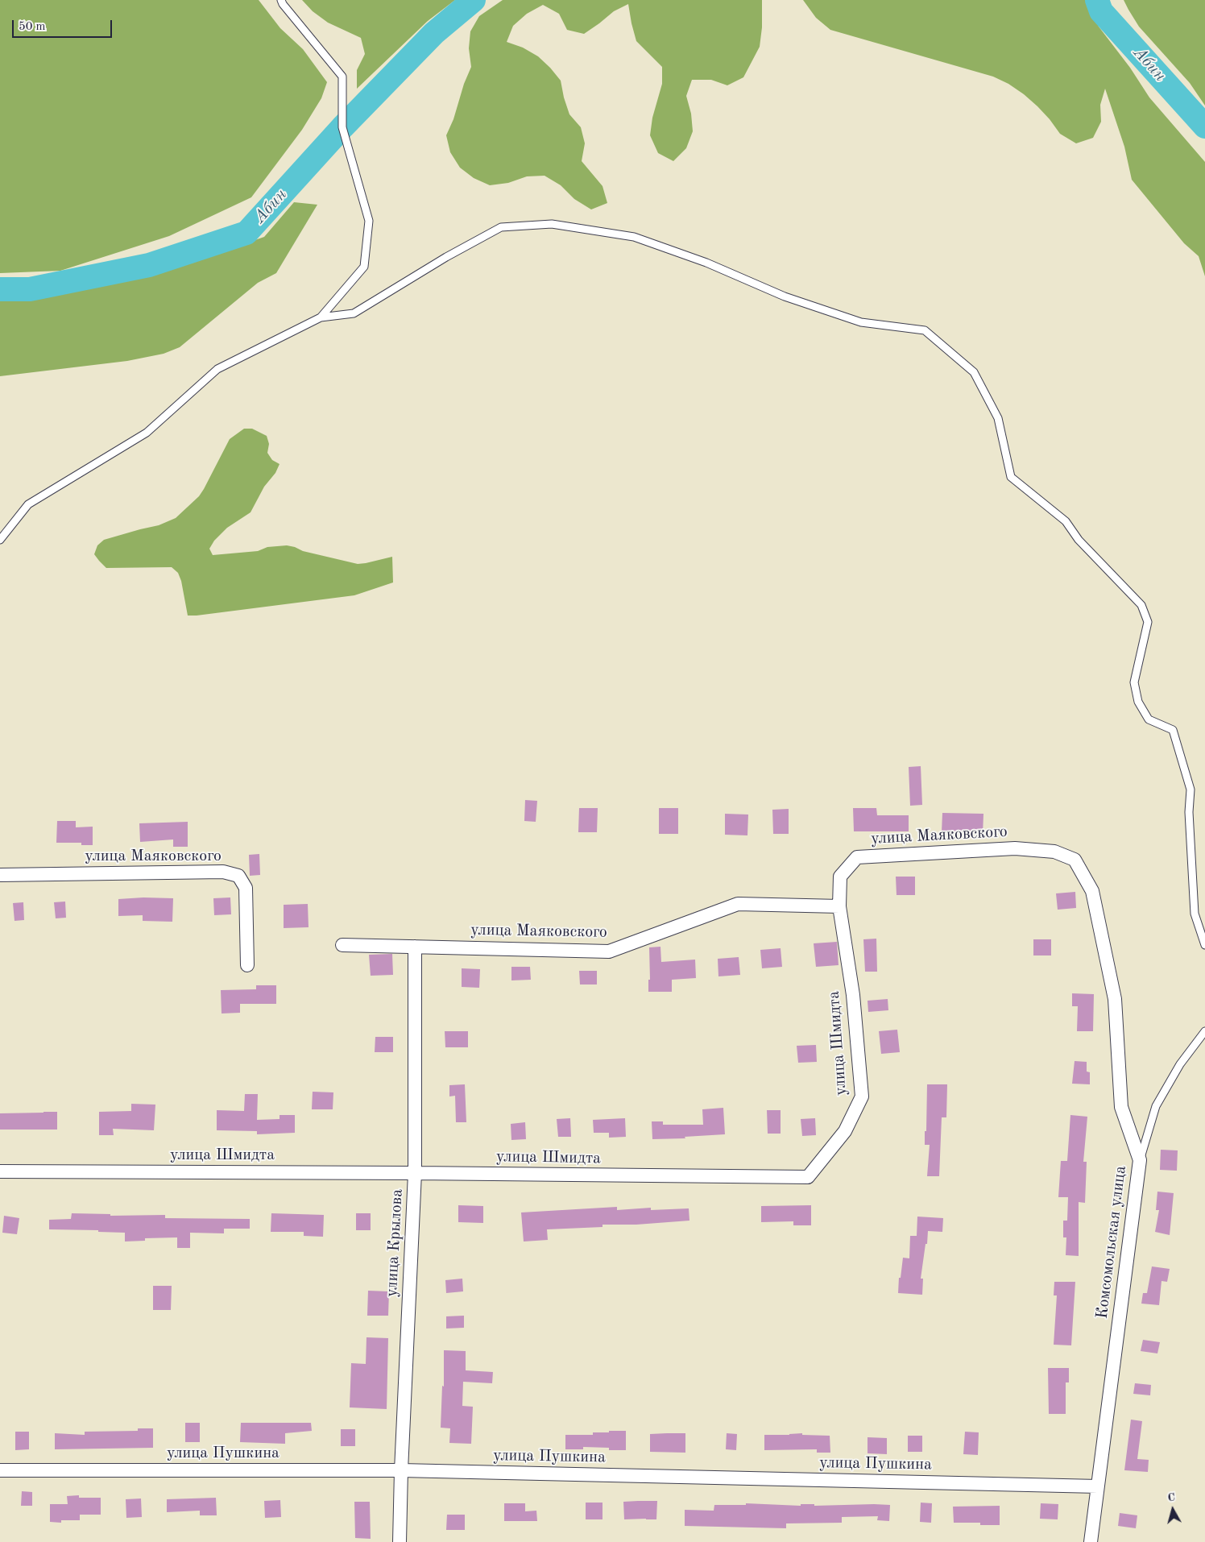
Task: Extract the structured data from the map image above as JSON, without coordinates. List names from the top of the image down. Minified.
{"streets":{"street":["улица Маяковского","улица Шмидта","Комсомольская улица","улица Крылова","улица Пушкина"]},"crossings":[["улица Маяковского","улица Шмидта"],["улица Маяковского","Комсомольская улица"],["улица Маяковского","улица Крылова"],["улица Шмидта","улица Крылова"],["Комсомольская улица","улица Пушкина"],["улица Крылова","улица Пушкина"]],"water":["Абин"],"scale_bar":"50 m","north":"top"}
